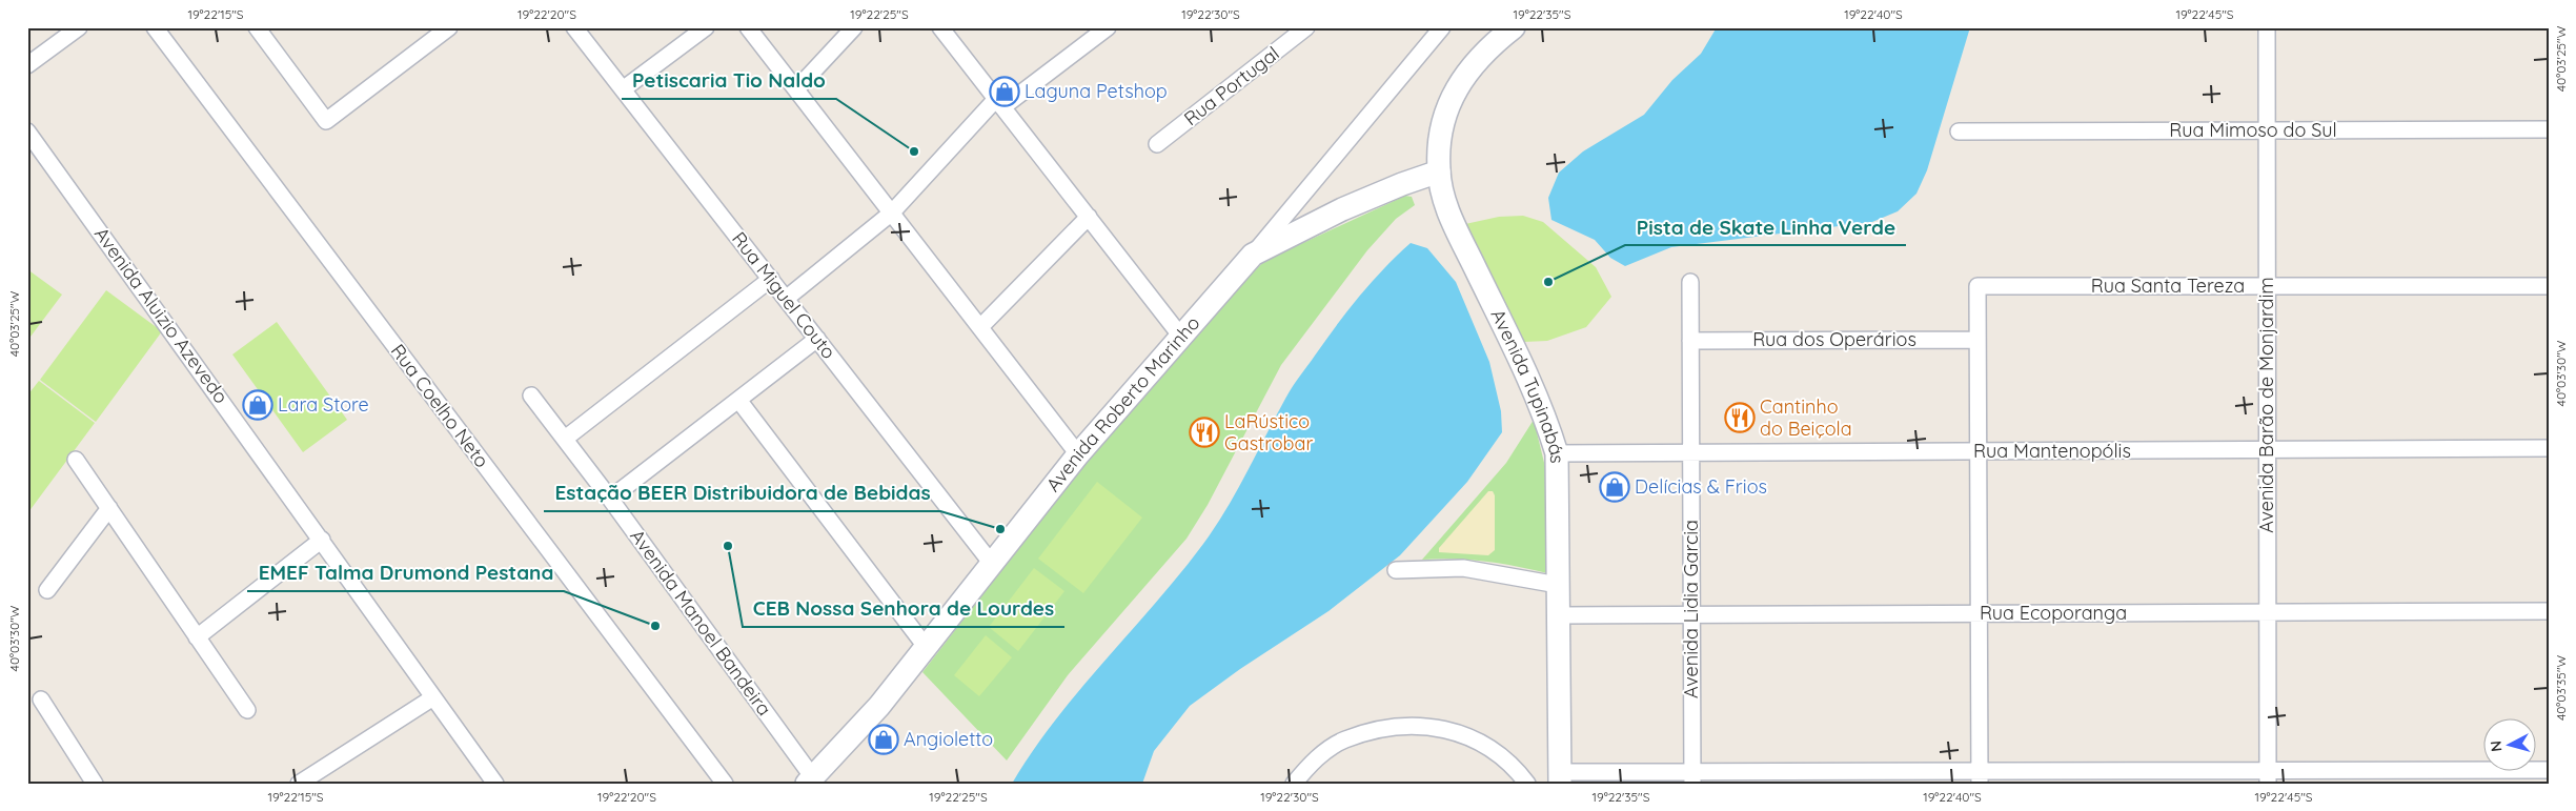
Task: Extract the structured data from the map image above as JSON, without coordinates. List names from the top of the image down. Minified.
{"streets":{"main road":["Avenida Tupinabás","Avenida Roberto Marinho"],"street":["Rua Portugal","Rua Mimoso do Sul","Rua Santa Tereza","Rua Miguel Couto","Avenida Aluizio Azevedo","Rua dos Operários","Avenida Barão de Monjardim","Rua Coelho Neto","Rua Mantenopólis","Avenida Lidia Garcia","Rua Ecoporanga","Avenida Manoel Bandeira"]},"crossings":[["Rua Mimoso do Sul","Avenida Barão de Monjardim"],["Rua Santa Tereza","Rua dos Operários"],["Rua Santa Tereza","Avenida Barão de Monjardim"],["Rua Miguel Couto","Avenida Roberto Marinho"],["Rua dos Operários","Avenida Lidia Garcia"],["Avenida Tupinabás","Rua Mantenopólis"],["Avenida Tupinabás","Rua Ecoporanga"],["Avenida Roberto Marinho","Avenida Manoel Bandeira"],["Avenida Barão de Monjardim","Rua Mantenopólis"],["Avenida Barão de Monjardim","Rua Ecoporanga"],["Rua Mantenopólis","Avenida Lidia Garcia"],["Avenida Lidia Garcia","Rua Ecoporanga"]],"places":{"shop":["Laguna Petshop","Lara Store","Delícias & Frios","Angioletto"],"other":["Petiscaria Tio Naldo","Pista de Skate Linha Verde","Estação BEER Distribuidora de Bebidas","CEB Nossa Senhora de Lourdes","EMEF Talma Drumond Pestana"],"restaurant":["Cantinho do Beiçola","LaRústico Gastrobar"]},"north":"left","coordinates":["19°22'15\"S","19°22'20\"S","19°22'25\"S","19°22'30\"S","19°22'35\"S","19°22'40\"S","19°22'45\"S","40°03'25\"W","40°03'30\"W","40°03'35\"W"]}
